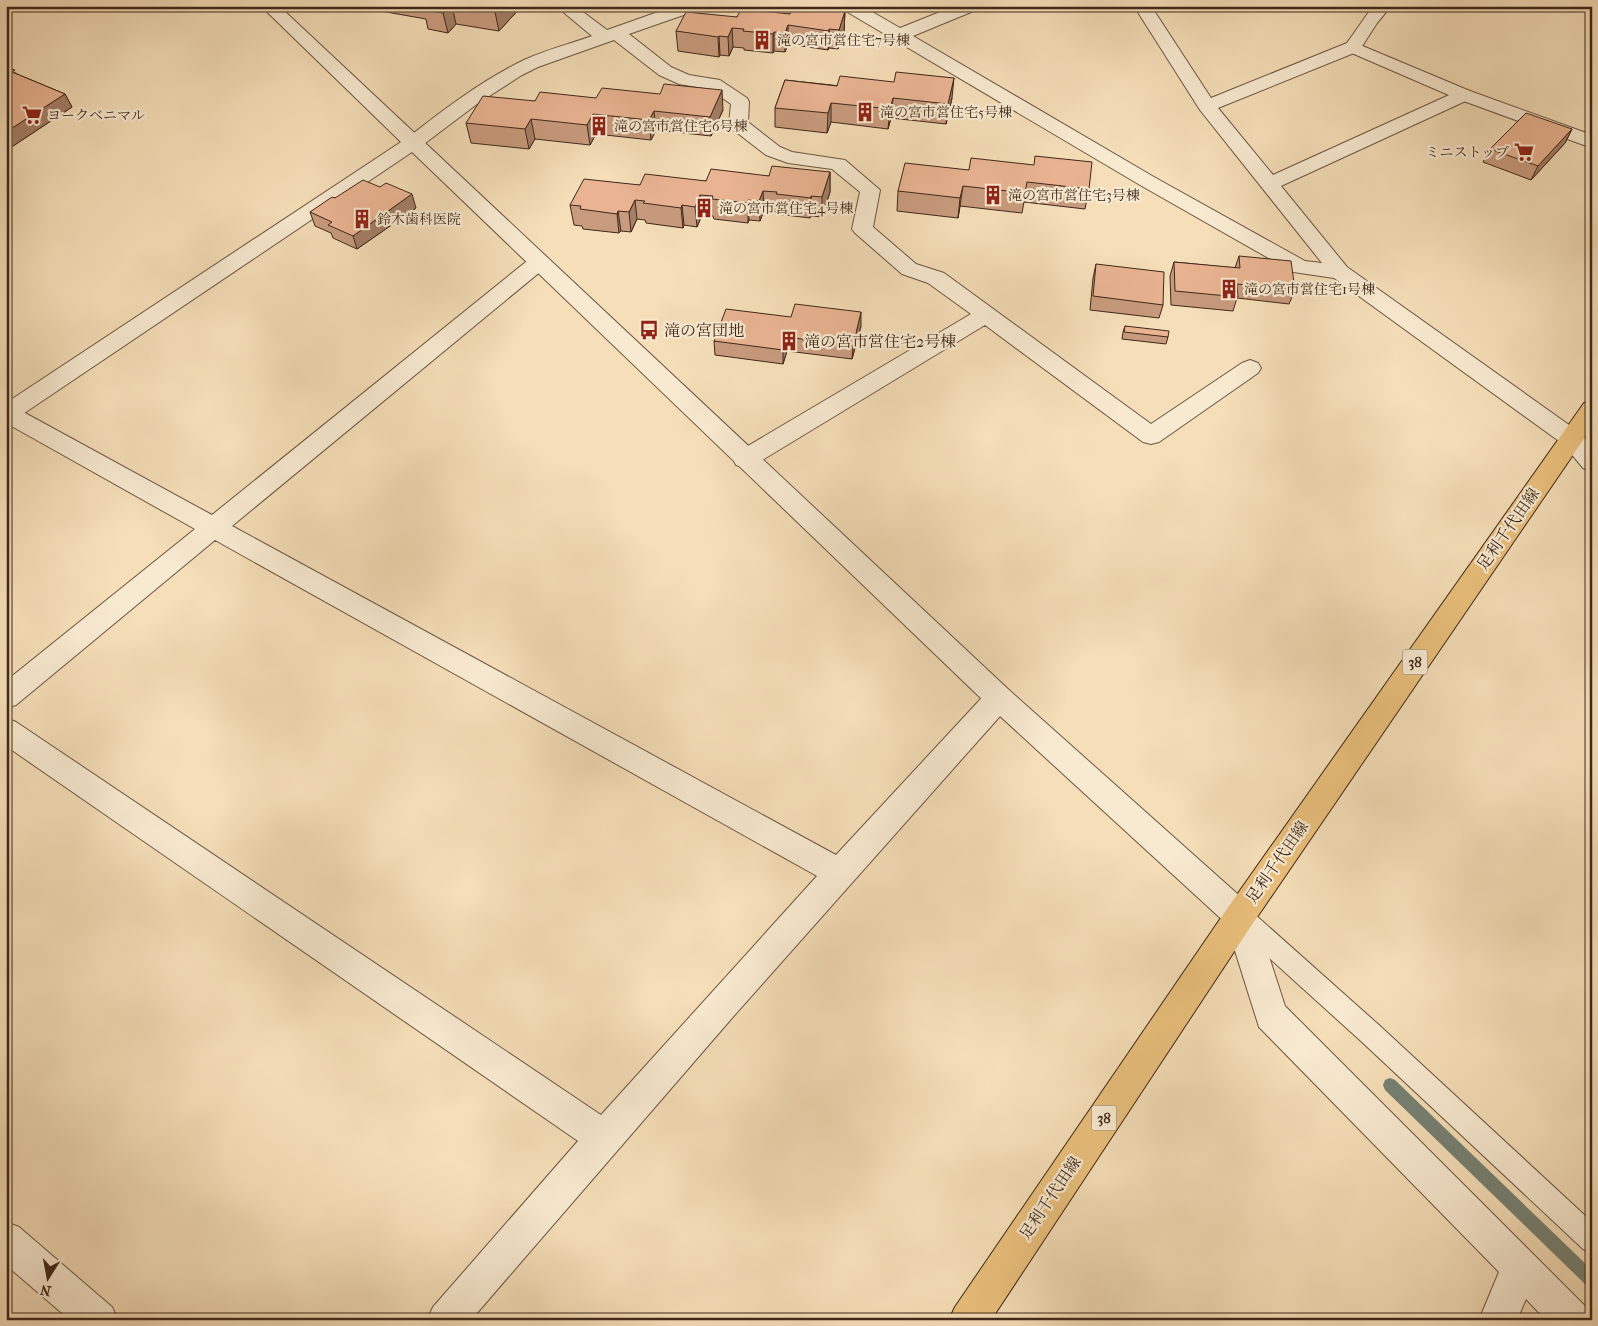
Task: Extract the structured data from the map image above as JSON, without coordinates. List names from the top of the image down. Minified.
{"streets":{"main road":["足利千代田線","38"]},"places":{"building":["滝の宮市営住宅7号棟","滝の宮市営住宅5号棟","滝の宮市営住宅6号棟","滝の宮市営住宅3号棟","滝の宮市営住宅4号棟","鈴木歯科医院","滝の宮市営住宅1号棟","滝の宮市営住宅2号棟"],"supermarket":["ヨークベニマル","ミニストップ"],"bus stop":["滝の宮団地"]},"north":"bottom"}
